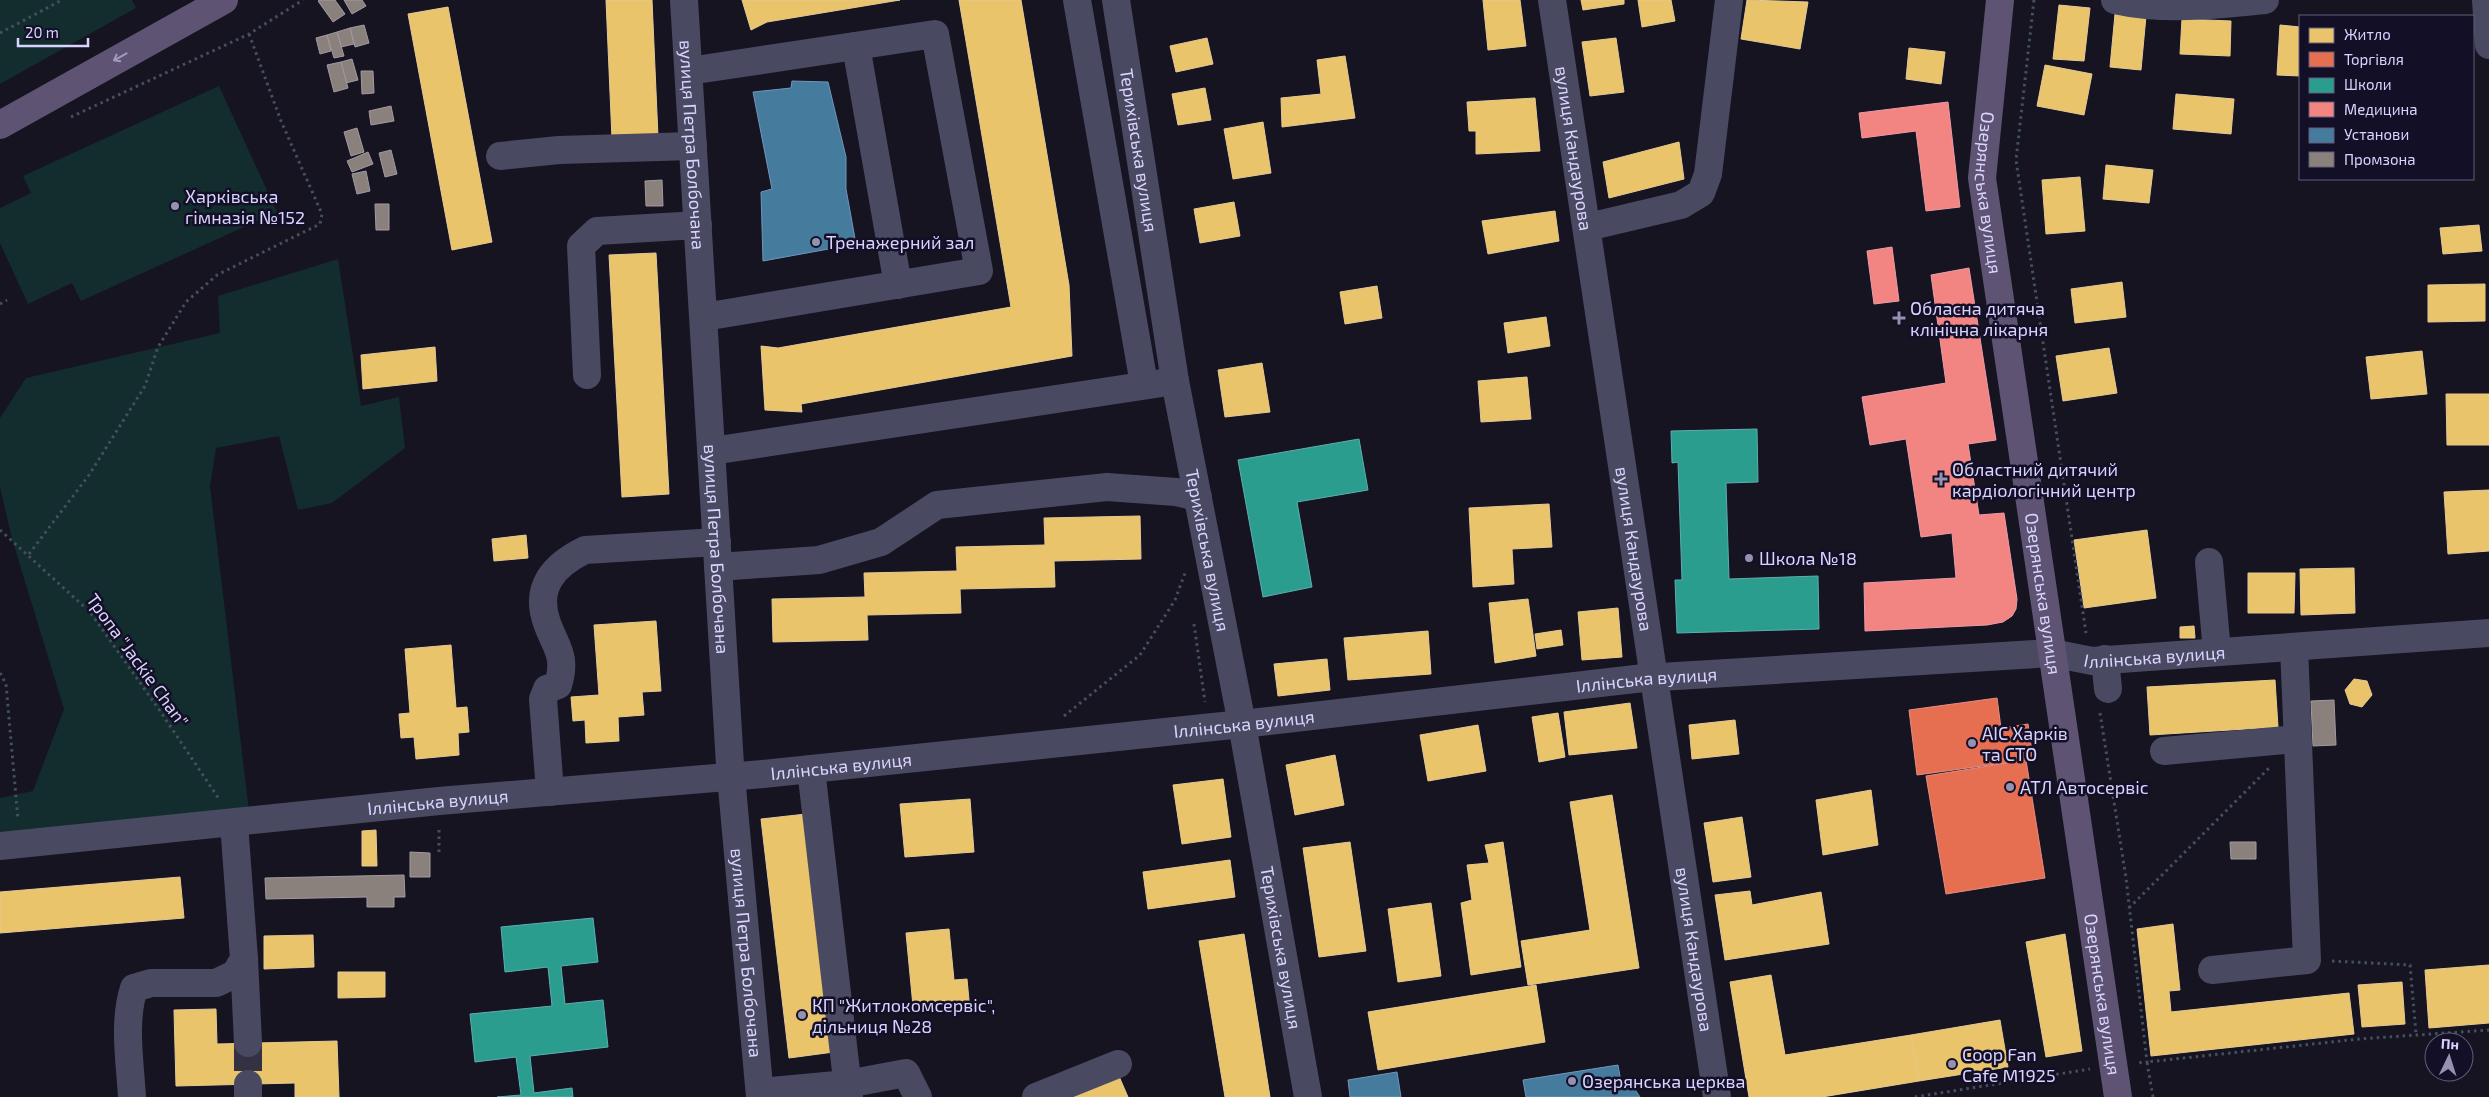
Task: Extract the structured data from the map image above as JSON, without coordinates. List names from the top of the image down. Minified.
{"streets":{"main road":["Озерянська вулиця"],"street":["вулиця Петра Болбочана","вулиця Кандаурова","Терихівська вулиця","Іллінська вулиця"],"path":["Тропа \"Jackie Chan\""]},"crossings":[["вулиця Петра Болбочана","Іллінська вулиця"],["вулиця Кандаурова","Іллінська вулиця"],["Терихівська вулиця","Іллінська вулиця"],["Озерянська вулиця","Іллінська вулиця"],["Іллінська вулиця","Тропа \"Jackie Chan\""]],"places":{"other":["Харківська гімназія №152","Тренажерний зал","Школа №18","АІС Харків та СТО","АТЛ Автосервіс","КП \"Житлокомсервіс\", дільниця №28","Coop Fan Cafe M1925","Озерянська церква"],"health":["Обласна дитяча клінічна лікарня","Областний дитячий кардіологічний центр"]},"legend":["Житло","Торгівля","Школи","Медицина","Установи","Промзона"],"scale_bar":"20 m","north":"top"}
